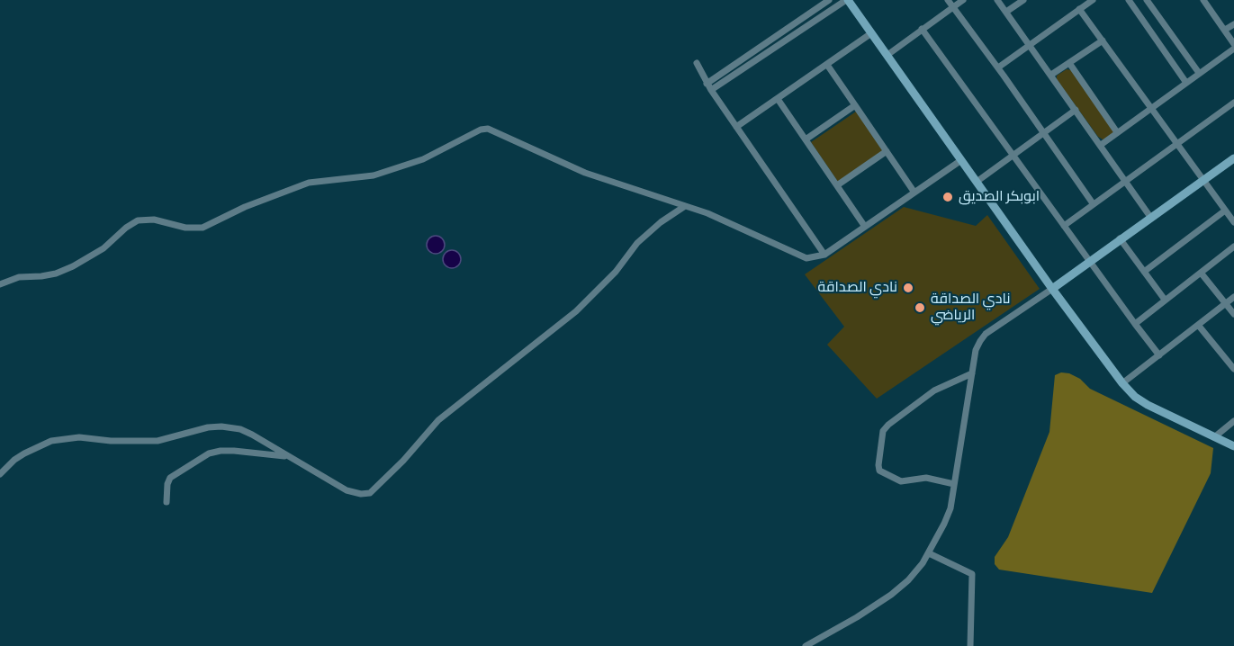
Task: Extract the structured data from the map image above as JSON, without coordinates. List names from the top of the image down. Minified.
{"places":["ابوبكر الصديق","نادي الصداقة","نادي الصداقة الرياضي"]}
